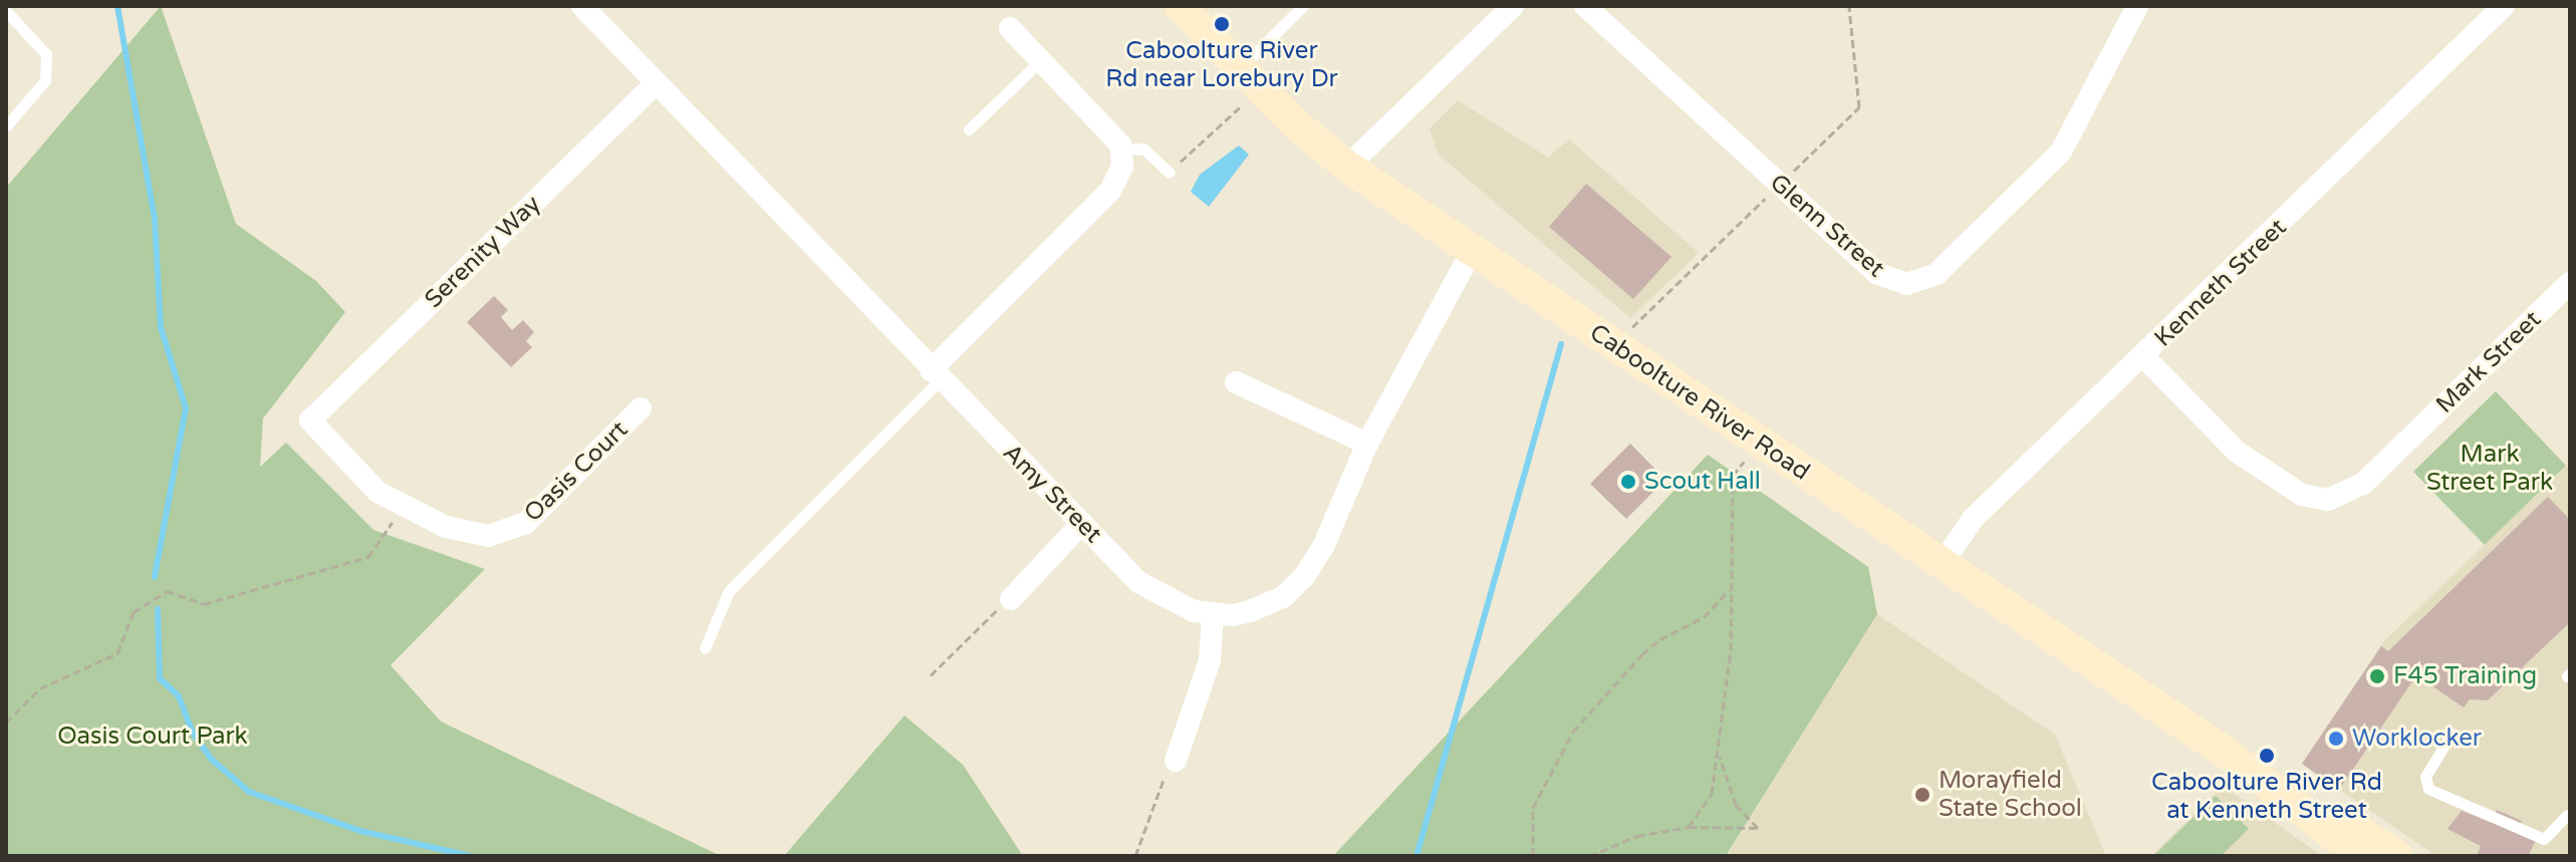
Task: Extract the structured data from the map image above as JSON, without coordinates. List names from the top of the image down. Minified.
{"streets":{"main road":["Caboolture River Road"],"street":["Glenn Street","Serenity Way","Kenneth Street","Mark Street","Oasis Court","Amy Street"]},"crossings":[["Serenity Way","Oasis Court"],["Serenity Way","Amy Street"],["Kenneth Street","Mark Street"],["Kenneth Street","Caboolture River Road"],["Caboolture River Road","Amy Street"]],"parks":["Mark Street Park","Oasis Court Park"],"places":["Caboolture River Rd near Lorebury Dr","Scout Hall","F45 Training","Worklocker","Caboolture River Rd at Kenneth Street","Morayfield State School"]}
